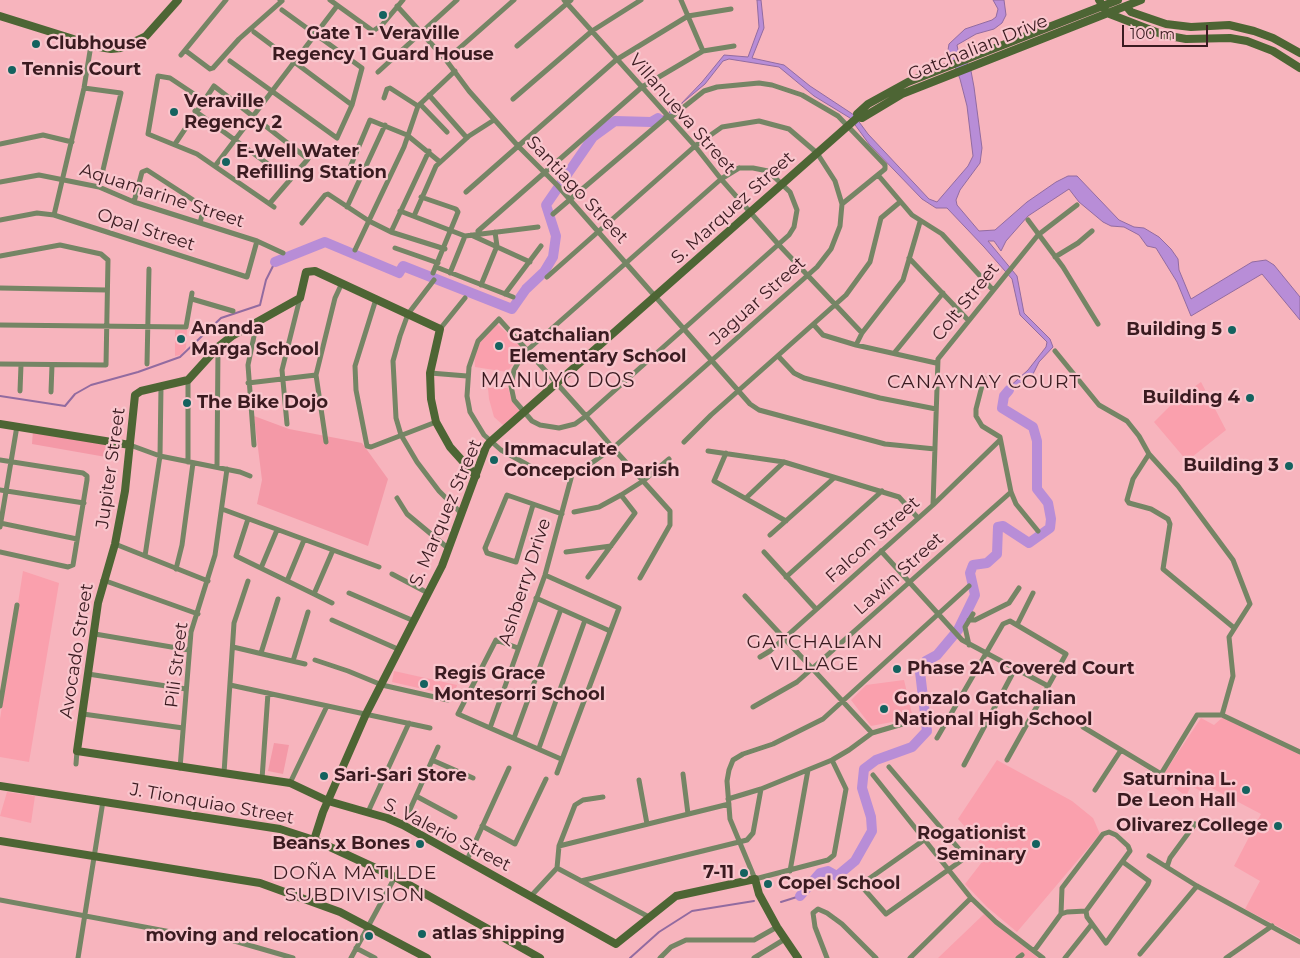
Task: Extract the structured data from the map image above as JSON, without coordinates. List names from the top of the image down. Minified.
{"streets":{"street":["Gatchalian Drive","Villanueva Street","Santiago Street","Aquamarine Street","S. Marquez Street","Opal Street","Jaguar Street","Colt Street","Jupiter Street","Falcon Street","Lawin Street","Ashberry Drive","Avocado Street","Pili Street","J. Tionquiao Street","S. Valerio Street"]},"crossings":[["Gatchalian Drive","S. Marquez Street"],["Villanueva Street","S. Marquez Street"],["Villanueva Street","Jaguar Street"],["Santiago Street","S. Marquez Street"],["Santiago Street","Jaguar Street"],["Santiago Street","Colt Street"],["Aquamarine Street","Opal Street"],["S. Marquez Street","Jaguar Street"],["S. Marquez Street","J. Tionquiao Street"],["S. Marquez Street","S. Valerio Street"],["Jaguar Street","Ashberry Drive"],["Colt Street","Falcon Street"],["Jupiter Street","Avocado Street"],["Avocado Street","S. Valerio Street"],["Pili Street","S. Valerio Street"]],"districts":["MANUYO DOS","CANAYNAY COURT","GATCHALIAN VILLAGE","DOÑA MATILDE SUBDIVISION"],"places":["Gate 1 - Veraville Regency 1 Guard House","Clubhouse","Tennis Court","Veraville Regency 2","E-Well Water Refilling Station","Building 5","Ananda Marga School","Gatchalian Elementary School","Building 4","The Bike Dojo","Immaculate Concepcion Parish","Building 3","Phase 2A Covered Court","Regis Grace Montesorri School","Gonzalo Gatchalian National High School","Sari-Sari Store","Saturnina L. De Leon Hall","Olivarez College","Beans x Bones","Rogationist Seminary","7-11","Copel School","atlas shipping","moving and relocation"],"scale_bar":"100 m"}
